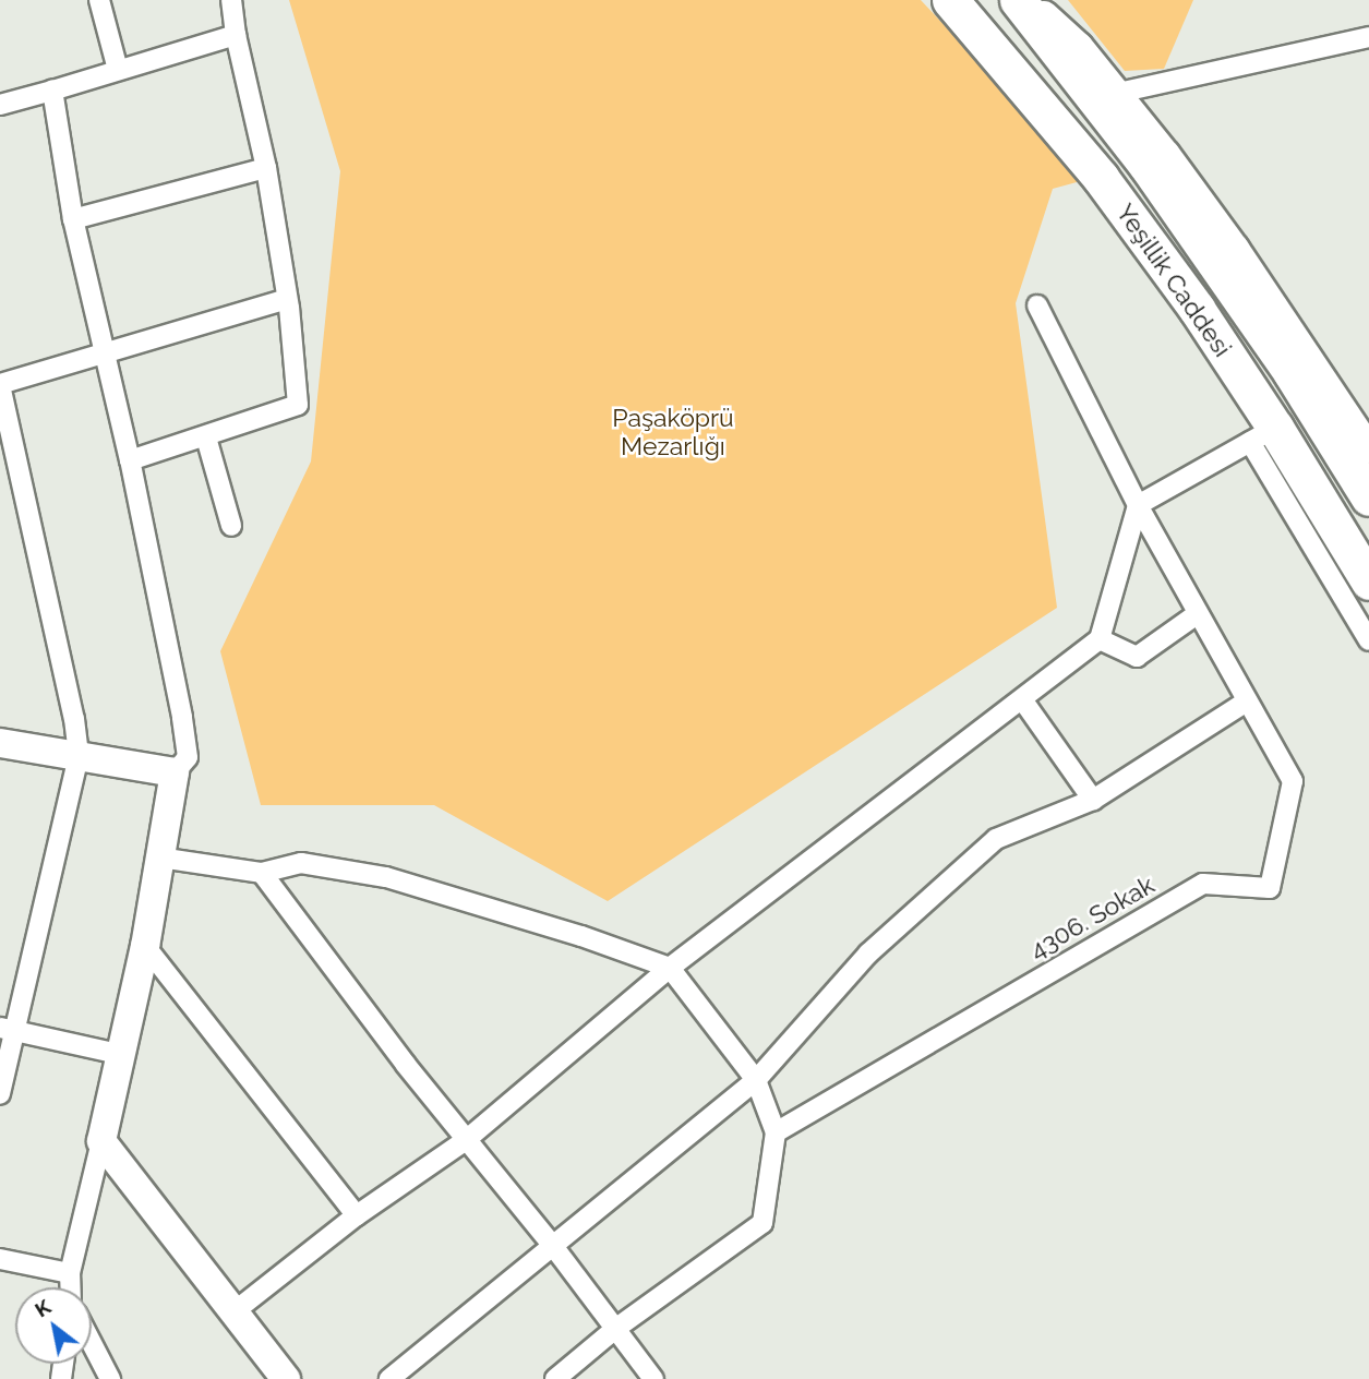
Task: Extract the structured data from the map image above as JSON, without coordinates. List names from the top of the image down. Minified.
{"streets":{"highway":["Yeşillik Caddesi"],"street":["4306. Sokak"]},"parks":["Paşaköprü Mezarlığı"],"north":"top left"}
